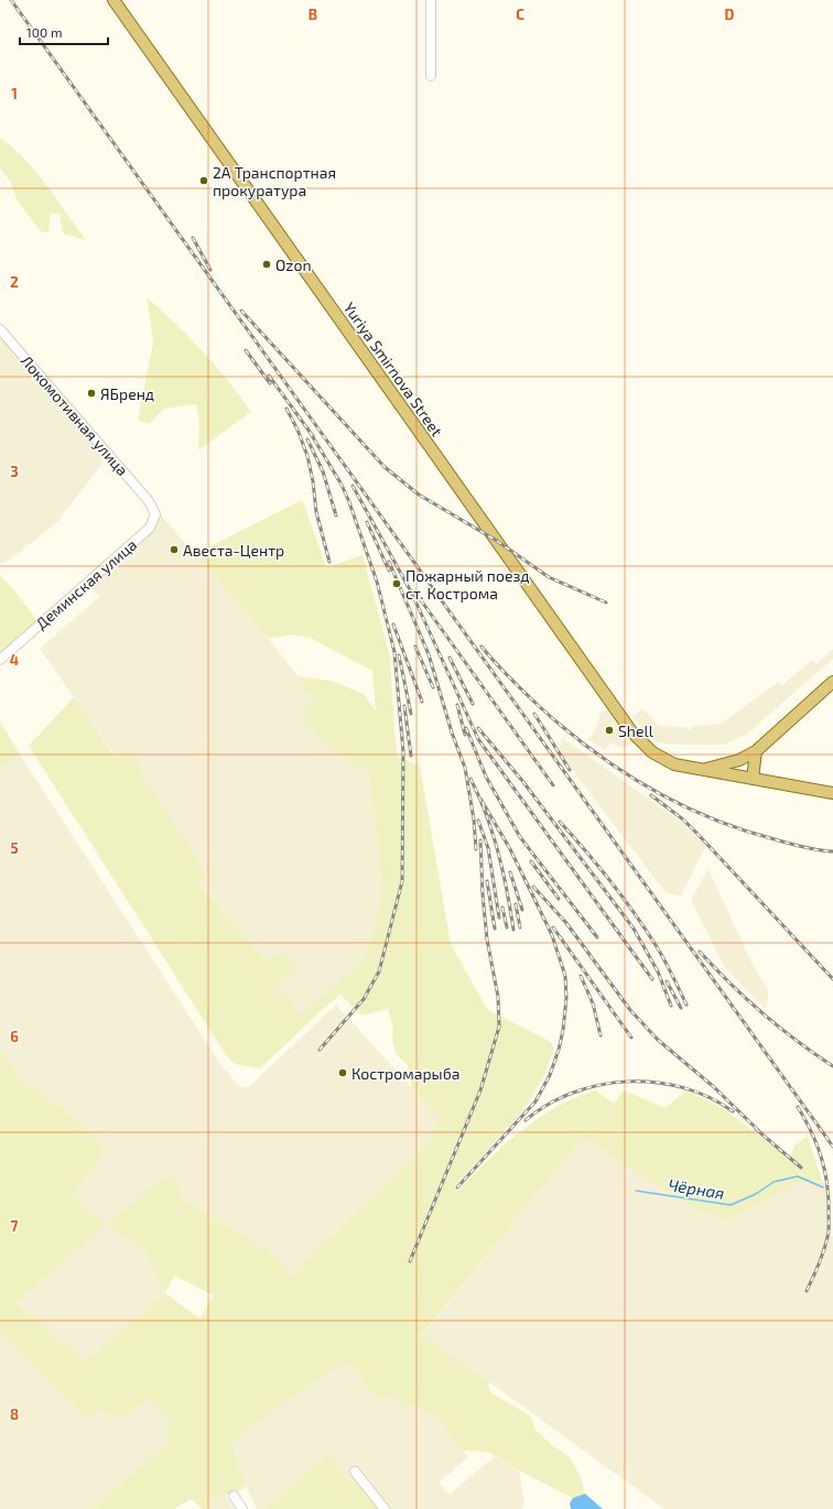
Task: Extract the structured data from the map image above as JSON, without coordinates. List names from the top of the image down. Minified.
{"streets":{"street":["Локомотивная улица","Деминская улица"]},"crossings":[["Локомотивная улица","Деминская улица"]],"water":["Чёрная"],"places":["2А Транспортная прокуратура","Ozon","ЯБренд","Авеста-Центр","Пожарный поезд ст. Кострома","Shell","Костромарыба"],"scale_bar":"100 m","grid":{"columns":["B","C","D"],"rows":["1","2","3","4","5","6","7","8"]}}
